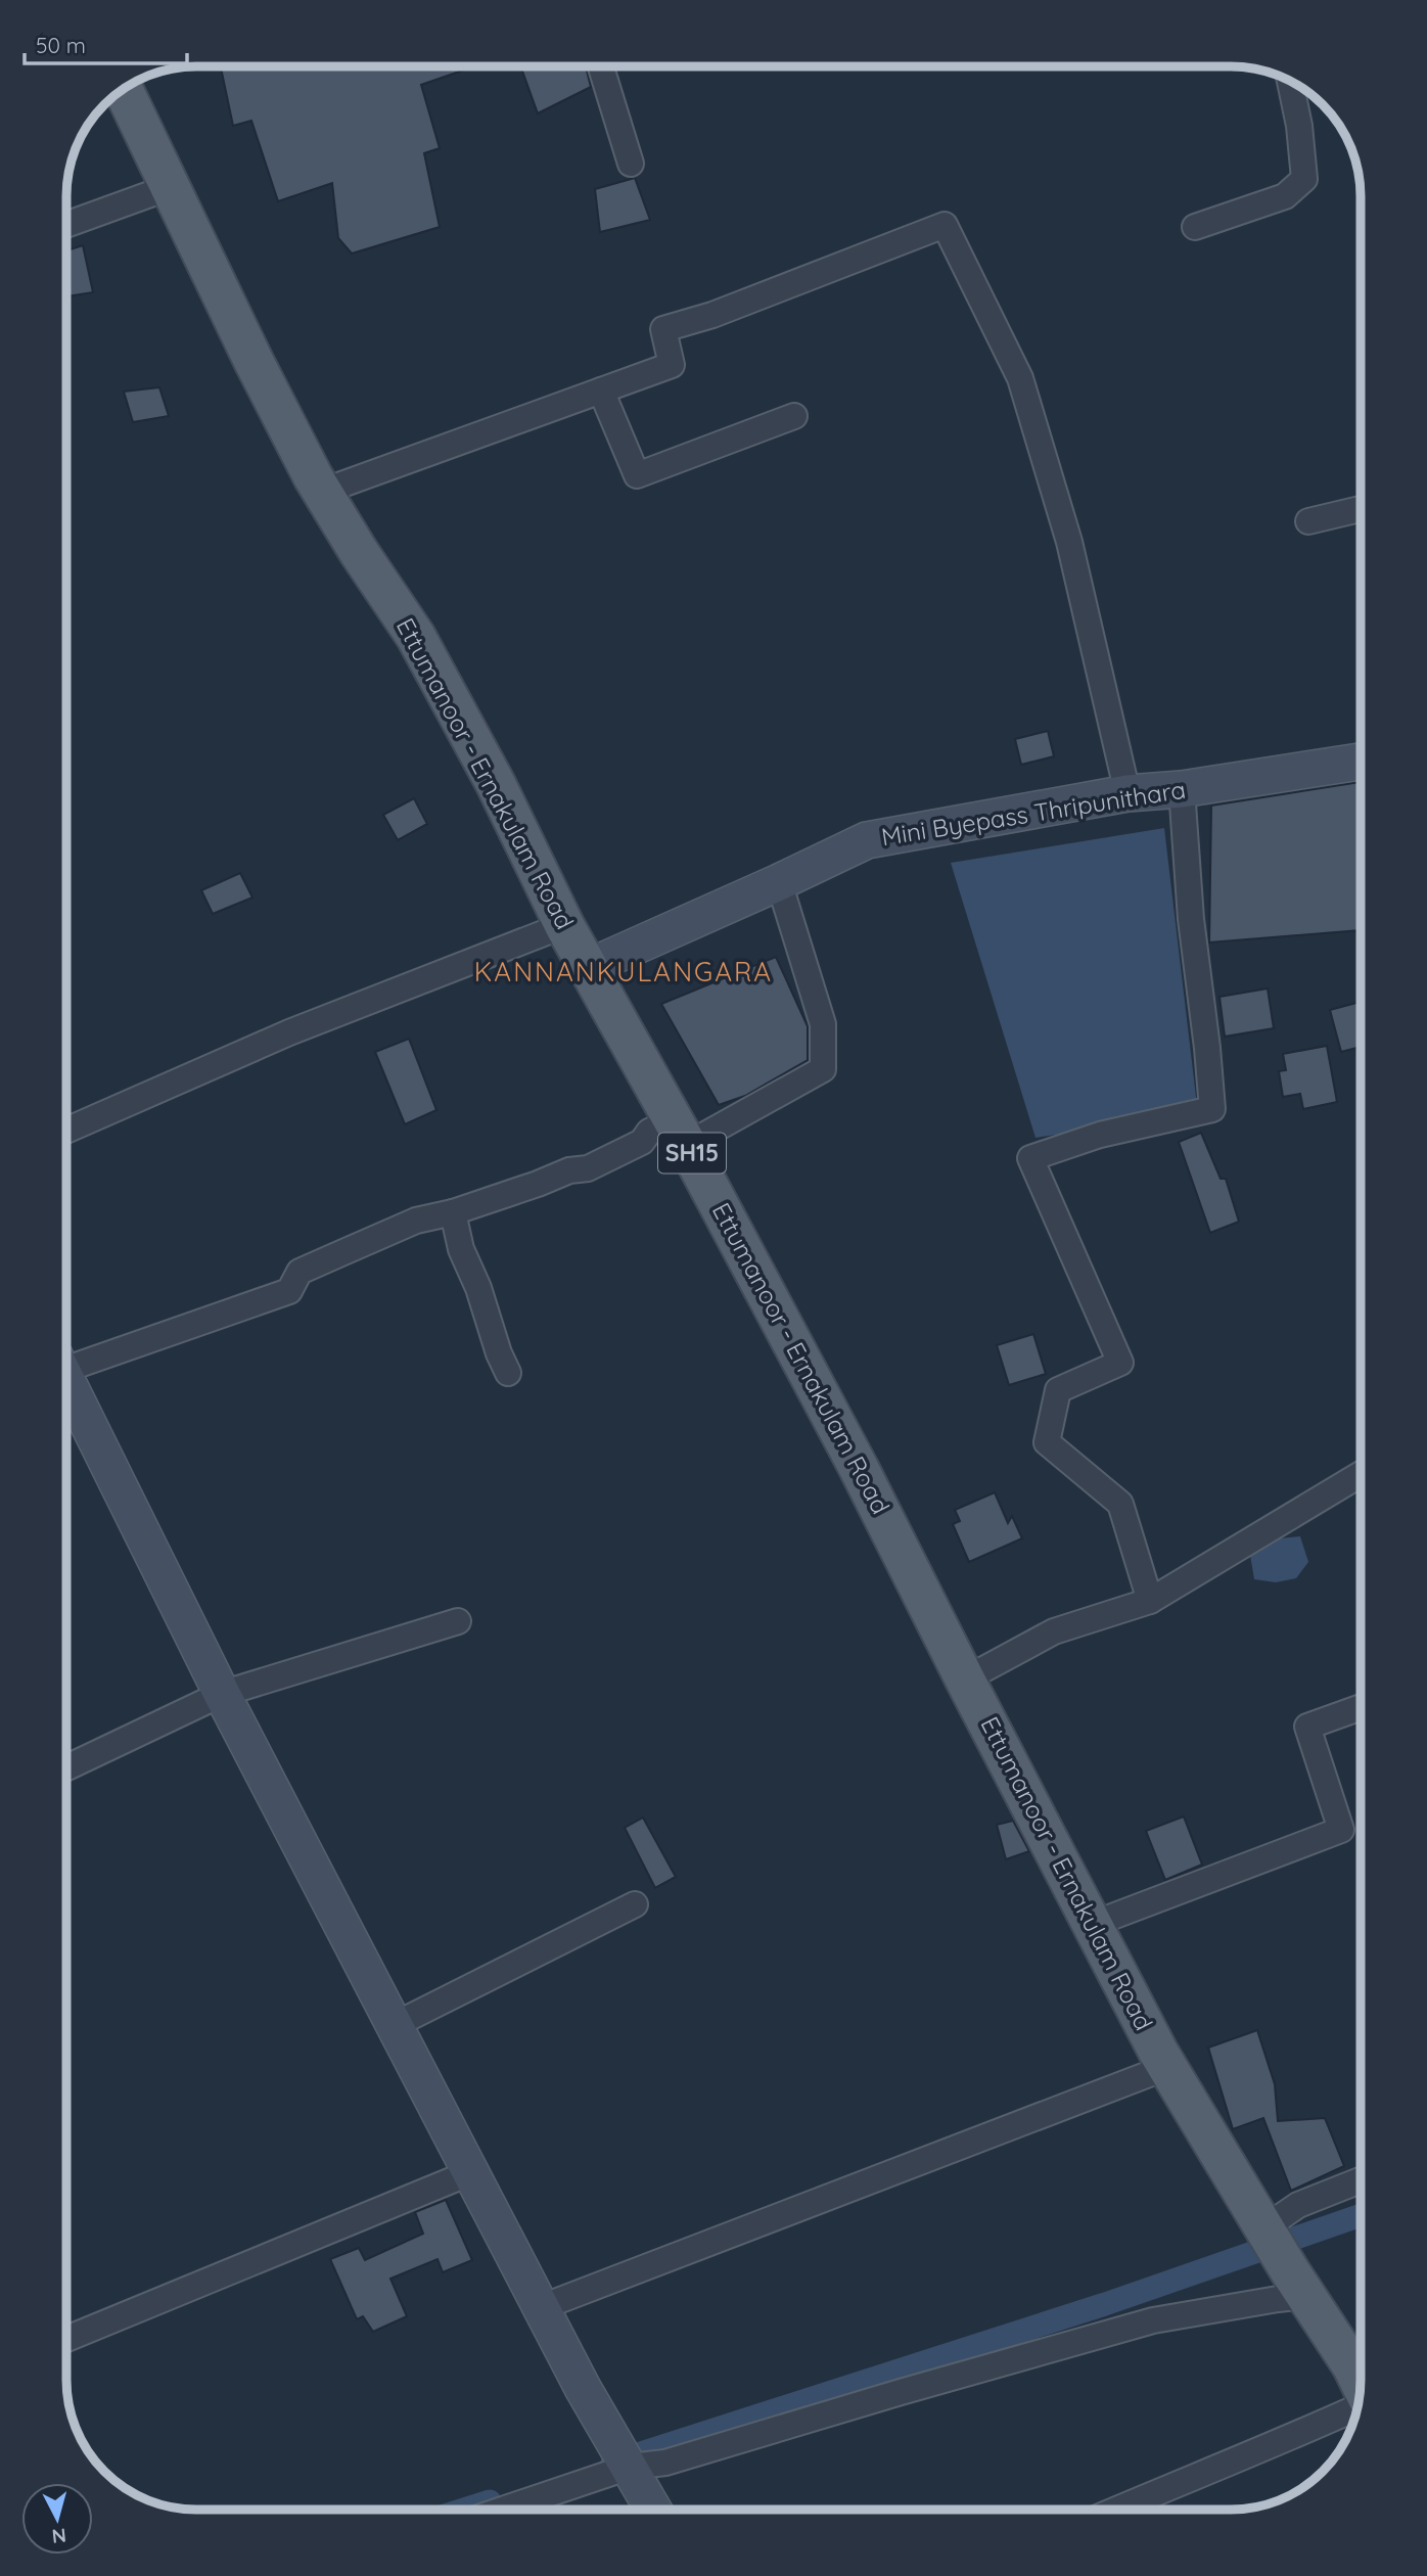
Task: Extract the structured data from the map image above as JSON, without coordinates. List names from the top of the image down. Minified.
{"streets":{"main road":["Ettumanoor - Ernakulam Road","Mini Byepass Thripunithara","SH15"]},"crossings":[["Ettumanoor - Ernakulam Road","Mini Byepass Thripunithara"]],"districts":["KANNANKULANGARA"],"scale_bar":"50 m","north":"bottom"}
